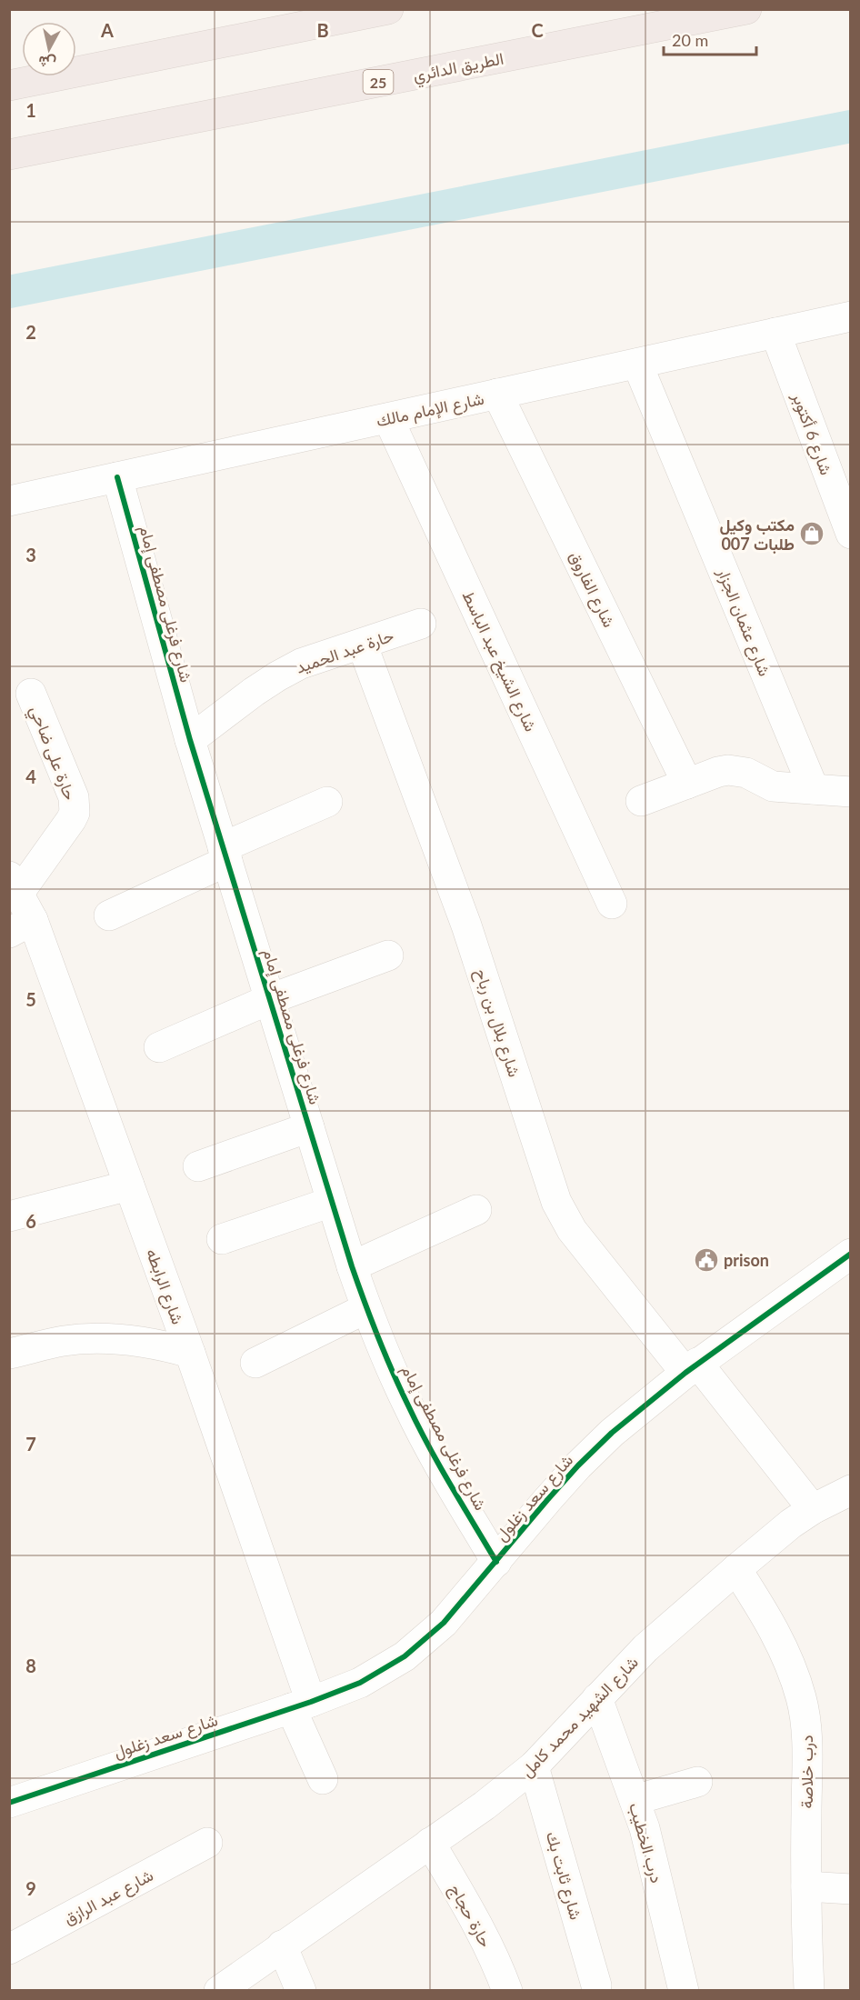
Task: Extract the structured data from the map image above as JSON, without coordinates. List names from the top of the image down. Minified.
{"streets":{"highway":["الطريق الدائري","25"],"street":["شارع الإمام مالك","شارع 6 أكتوبر","شارع الفاروق","شارع فرغلى مصطفى إمام","شارع عثمان الجزار","حارة عبد الحميد","شارع الشيخ عبد الباسط","حارة على ضاحي","شارع بلال بن رباح","شارع الرابطه","شارع سعد زغلول","شارع الشهيد محمد كامل","درب خلاصة","درب الخطيب","شارع ثابت بك","شارع عبد الرازق","حارة حجاج"]},"crossings":[["شارع الإمام مالك","شارع 6 أكتوبر"],["شارع الإمام مالك","شارع الفاروق"],["شارع الإمام مالك","شارع فرغلى مصطفى إمام"],["شارع الإمام مالك","شارع عثمان الجزار"],["شارع الإمام مالك","شارع الشيخ عبد الباسط"],["شارع فرغلى مصطفى إمام","حارة عبد الحميد"],["شارع فرغلى مصطفى إمام","شارع سعد زغلول"],["حارة عبد الحميد","شارع بلال بن رباح"],["حارة على ضاحي","شارع الرابطه"],["شارع بلال بن رباح","شارع سعد زغلول"],["شارع بلال بن رباح","شارع الشهيد محمد كامل"],["شارع الرابطه","شارع سعد زغلول"],["شارع الشهيد محمد كامل","درب خلاصة"],["شارع الشهيد محمد كامل","درب الخطيب"],["شارع الشهيد محمد كامل","شارع ثابت بك"],["شارع الشهيد محمد كامل","حارة حجاج"]],"places":{"shop":["مكتب وكيل طلبات 007"],"public building":["prison"]},"scale_bar":"20 m","north":"bottom","grid":{"columns":["A","B","C"],"rows":["1","2","3","4","5","6","7","8","9"]}}
